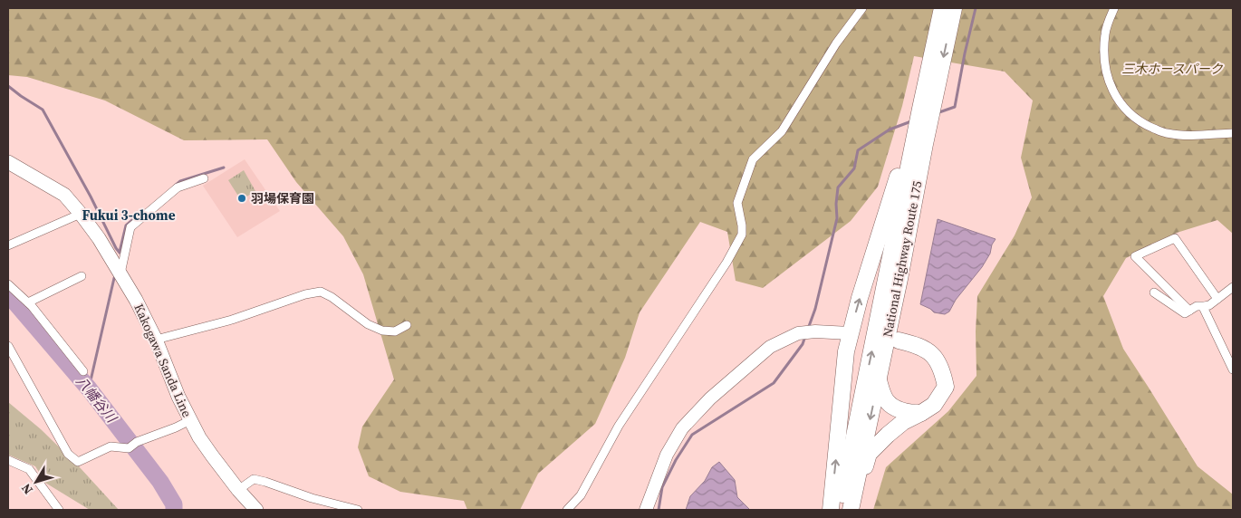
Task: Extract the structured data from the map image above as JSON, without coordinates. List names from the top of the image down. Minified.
{"streets":{"highway":["National Highway Route 175"],"main road":["Kakogawa Sanda Line"]},"districts":["Fukui 3-chome"],"water":["八幡谷川"],"parks":["三木ホースパーク"],"places":["羽場保育園"],"north":"bottom left"}
